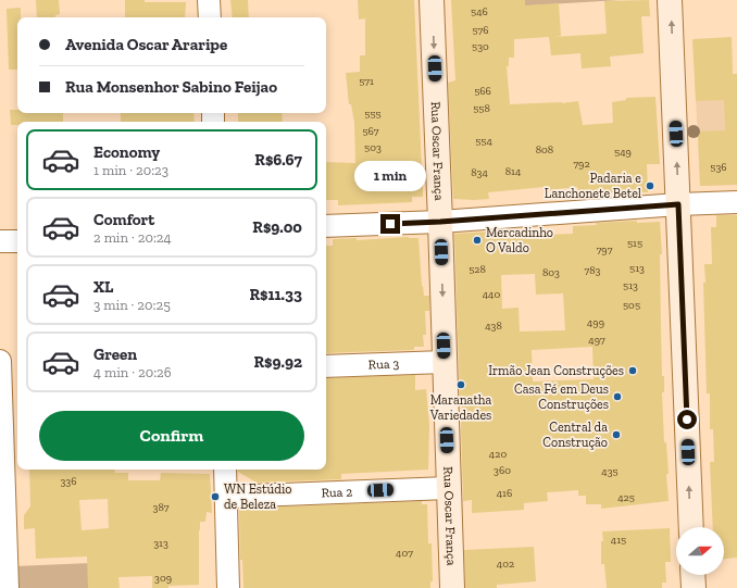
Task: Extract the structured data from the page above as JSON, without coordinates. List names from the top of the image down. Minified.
{"streets":{"street":["Rua Oscar França","Rua 3","Rua 2"]},"crossings":[["Rua Oscar França","Rua 3"],["Rua Oscar França","Rua 2"]],"one_way":["Rua Oscar França"],"places":["Padaria e Lanchonete Betel","Mercadinho O Valdo","Irmão Jean Construções","Maranatha Variedades","Casa Fé em Deus Construções","Central da Construção","WN Estúdio de Beleza"],"house_numbers":["546","576","530","571","566","558","555","567","554","503","808","549","792","536","814","834","515","797","513","528","783","803","513","440","505","499","438","497","420","360","435","336","416","425","387","415","313","407","402","309"],"north":"right","page":{"banner":["Avenida Oscar Araripe","Rua Monsenhor Sabino Feijao"],"list":[{"name":"Economy","note":"1 min · 20:23","value":"R$6.67"},{"name":"Comfort","note":"2 min · 20:24","value":"R$9.00"},{"name":"XL","note":"3 min · 20:25","value":"R$11.33"},{"name":"Green","note":"4 min · 20:26","value":"R$9.92"}],"bubble":"1 min","buttons":"Confirm"}}
